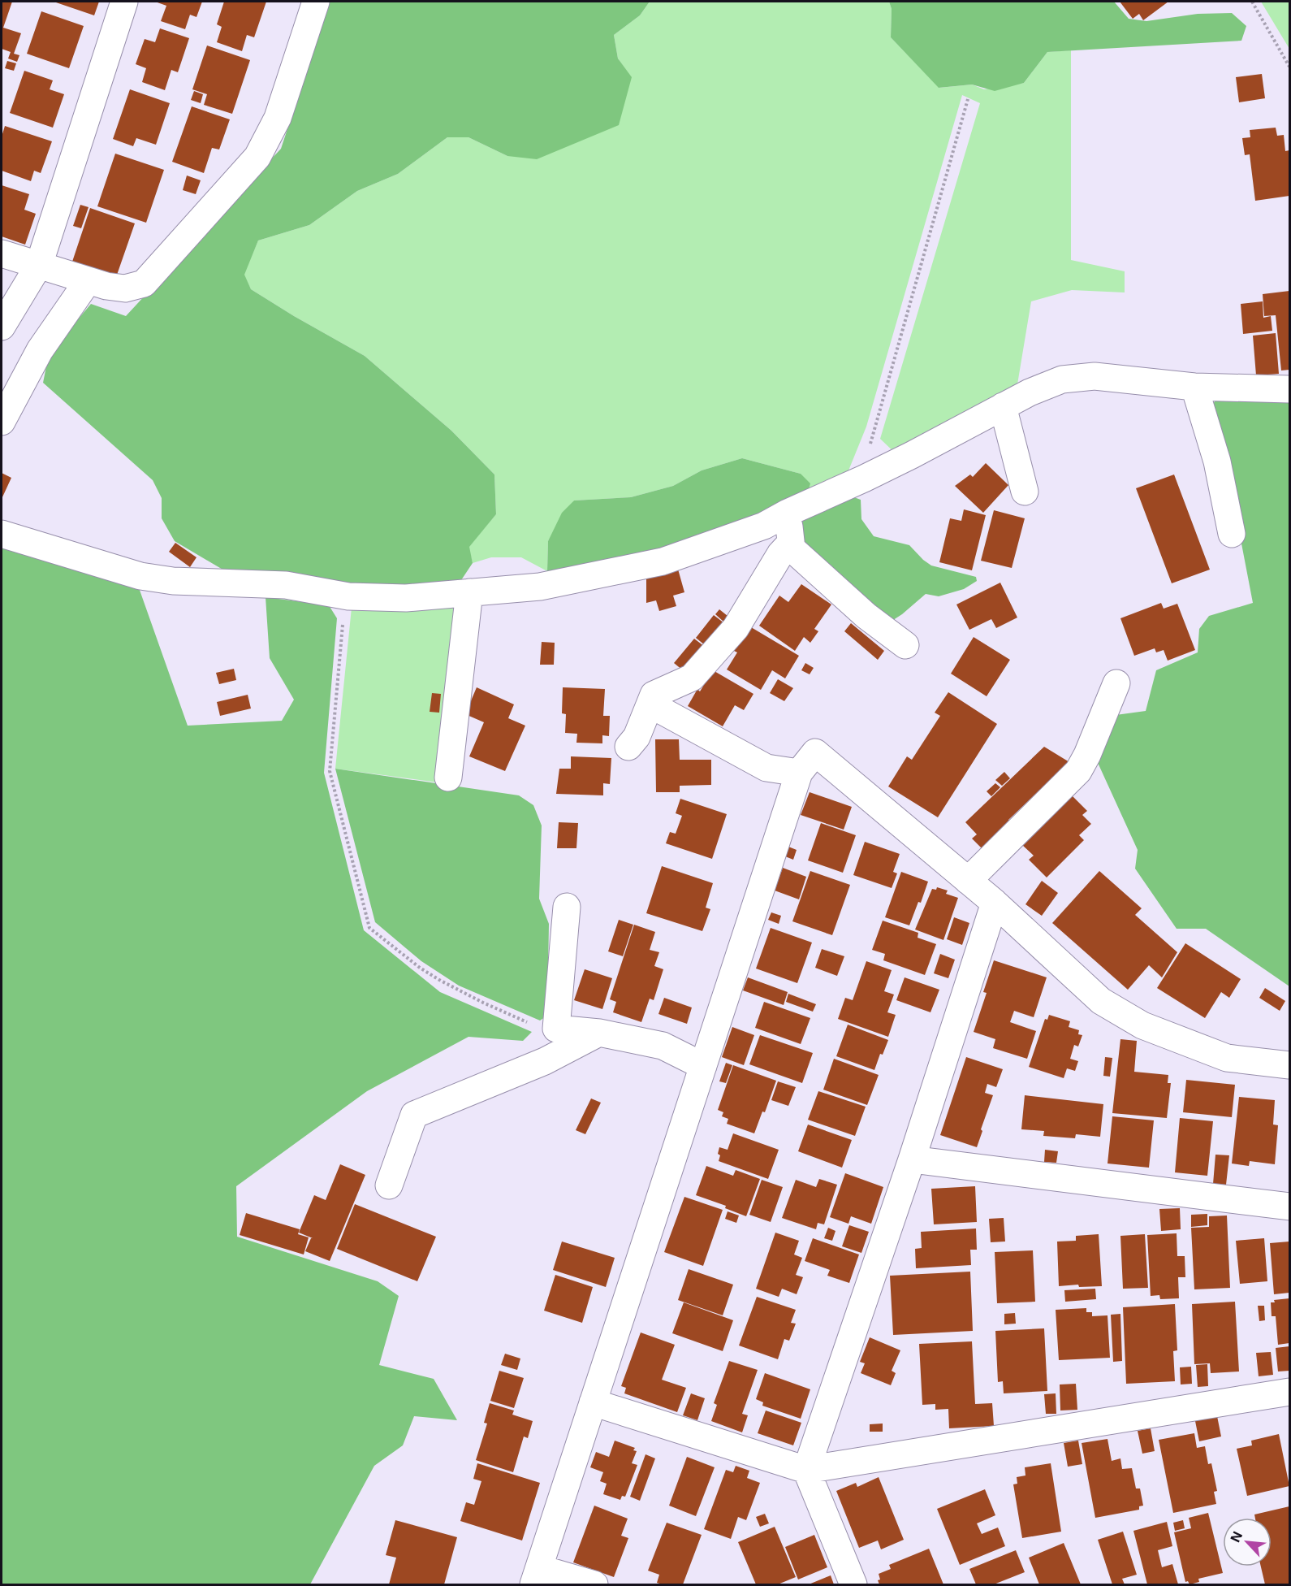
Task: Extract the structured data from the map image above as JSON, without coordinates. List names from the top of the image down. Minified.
{"north":"top left"}
